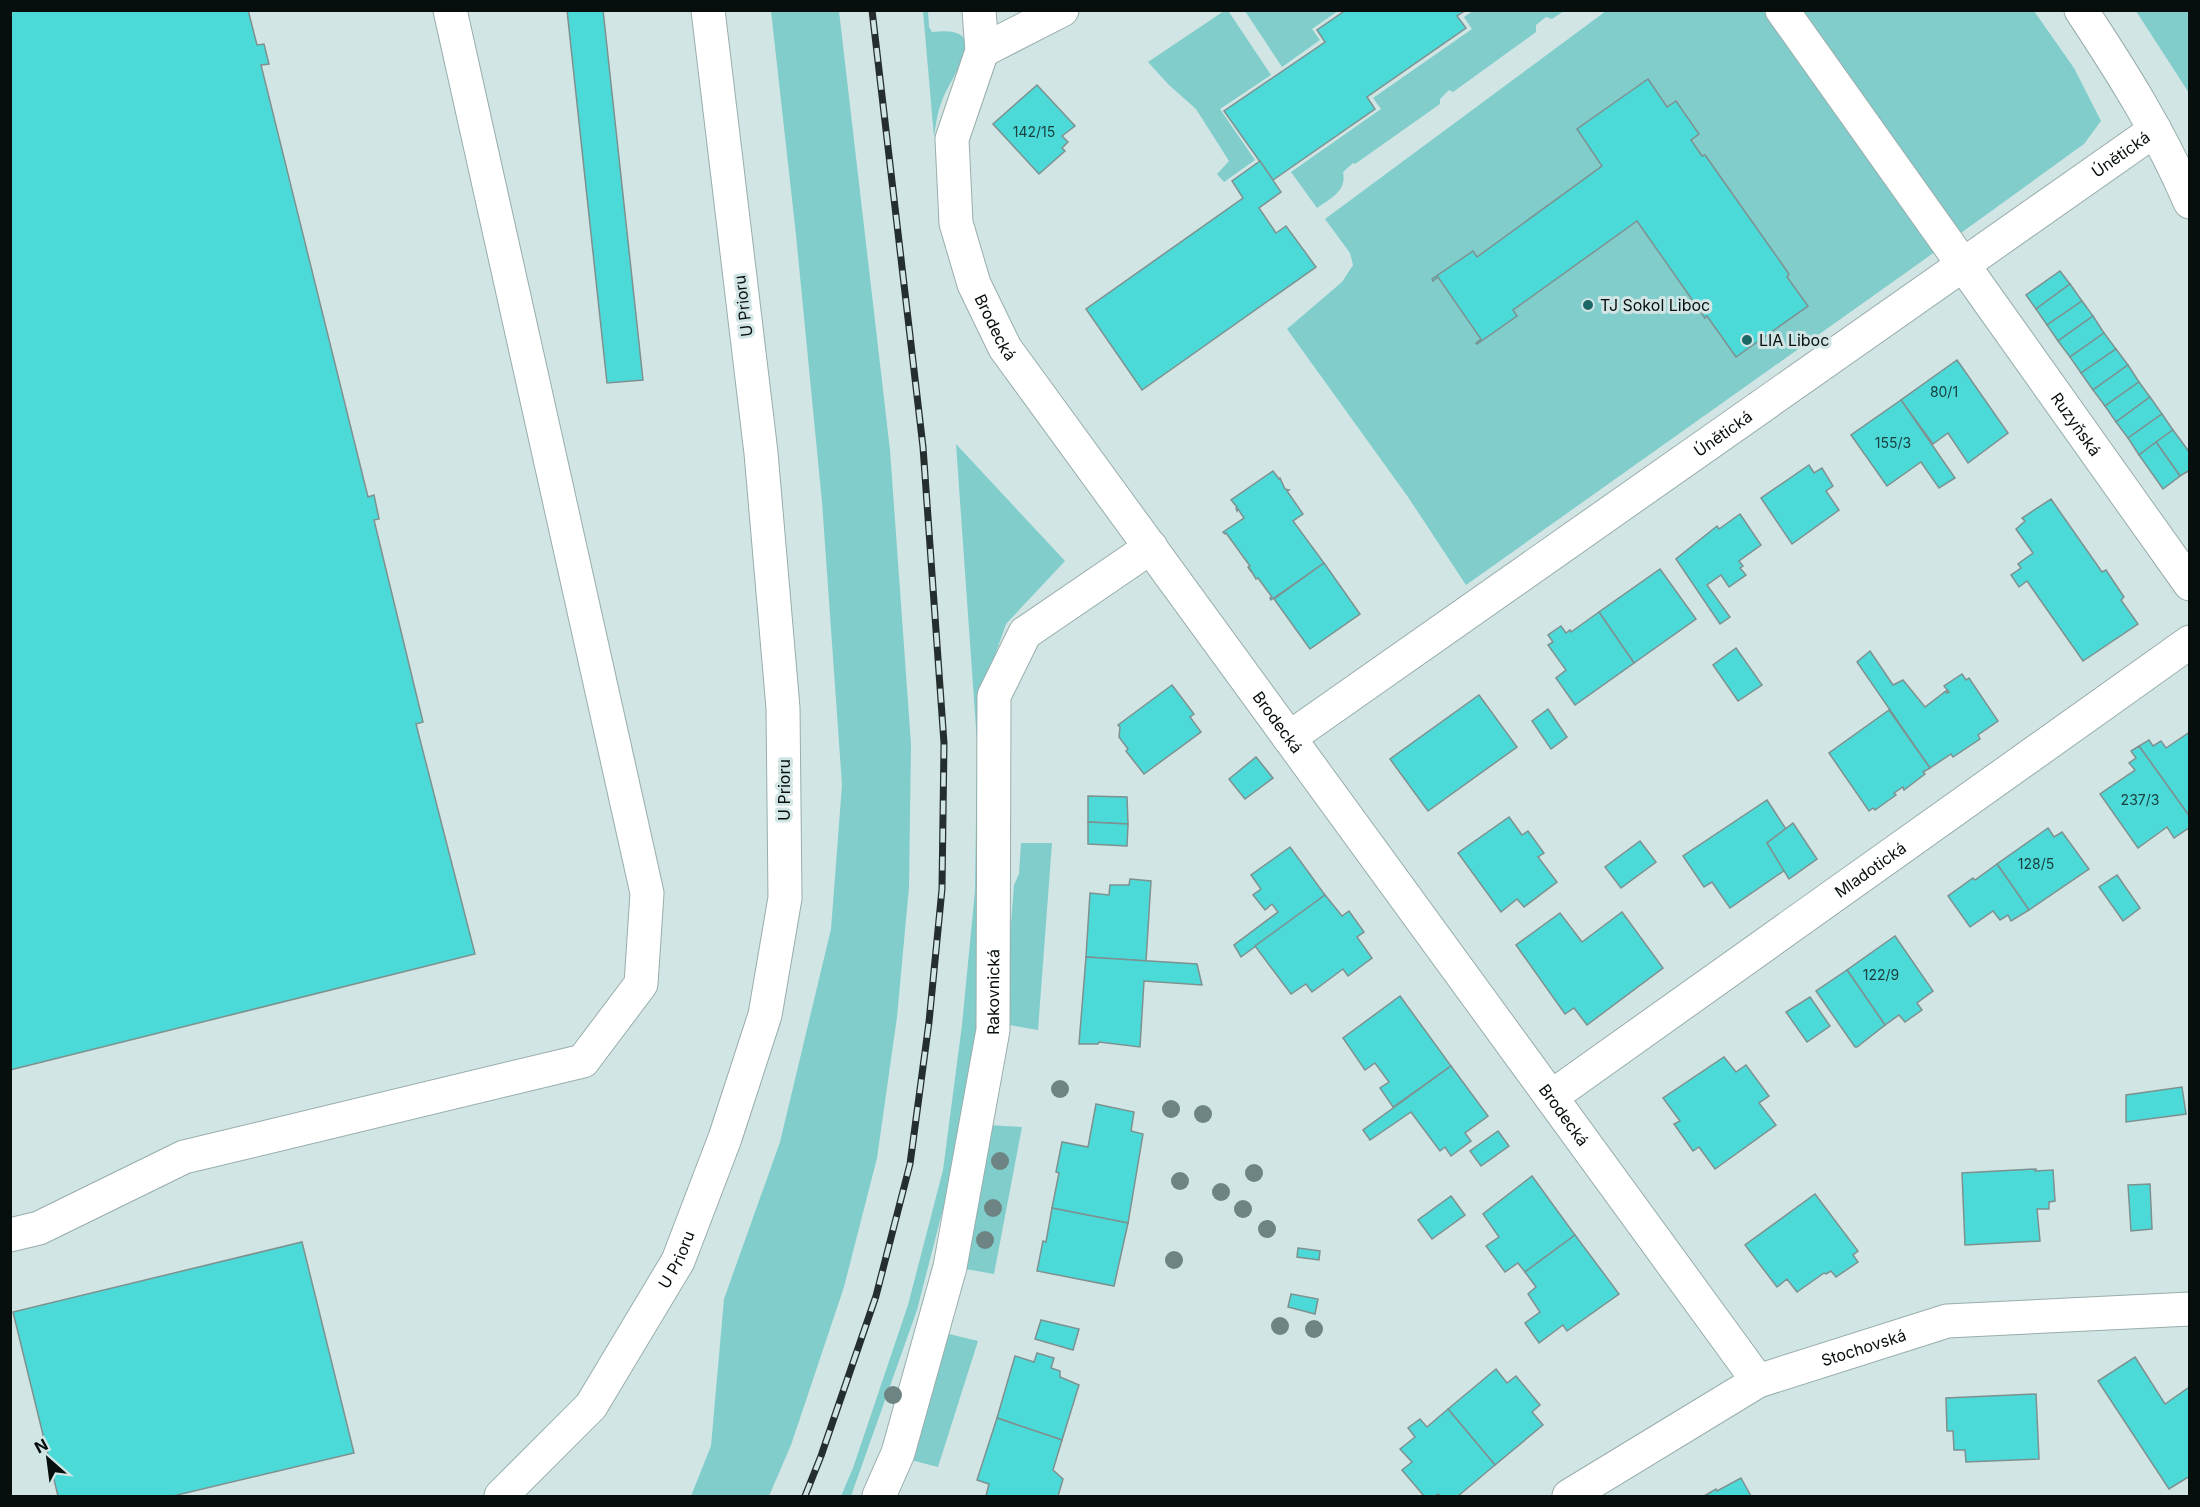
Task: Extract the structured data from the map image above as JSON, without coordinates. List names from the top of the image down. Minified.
{"streets":{"street":["Únětická","U Prioru","Brodecká","Ruzyňská","Mladotická","Rakovnická","Stochovská"]},"crossings":[["Únětická","Brodecká"],["Únětická","Ruzyňská"],["Brodecká","Mladotická"],["Brodecká","Rakovnická"],["Brodecká","Stochovská"]],"places":["TJ Sokol Liboc","LIA Liboc"],"house_numbers":["142/15","80/1","155/3","237/3","128/5","122/9"],"north":"top left"}
